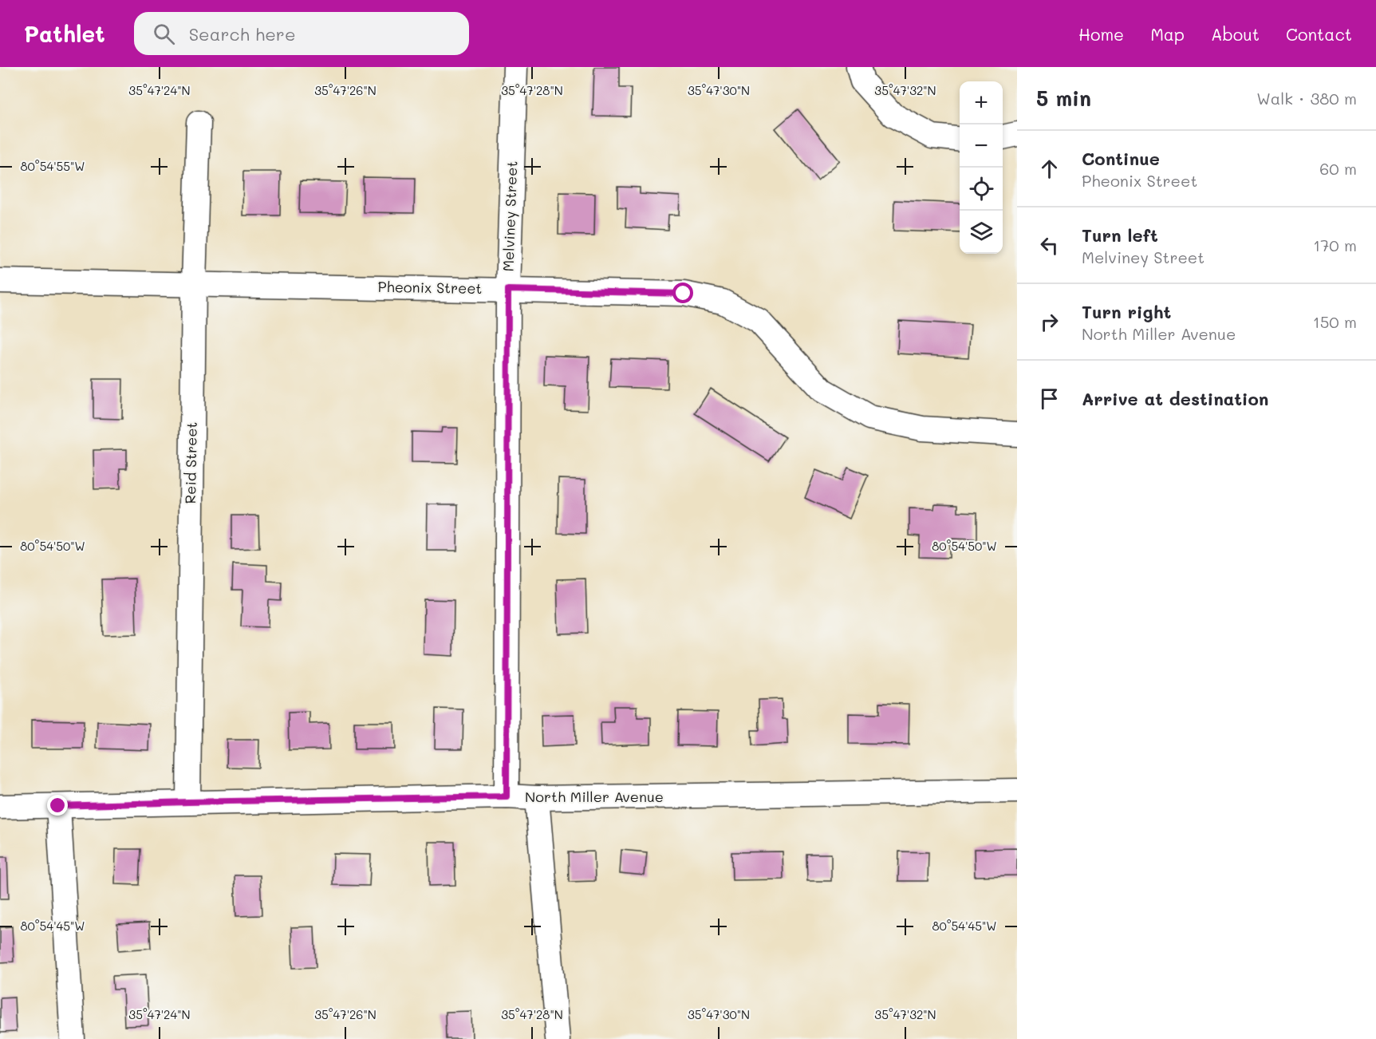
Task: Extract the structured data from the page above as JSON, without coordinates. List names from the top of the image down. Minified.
{"streets":{"street":["Melviney Street","Pheonix Street","Reid Street","North Miller Avenue"]},"crossings":[["Melviney Street","Pheonix Street"],["Melviney Street","North Miller Avenue"],["Pheonix Street","Reid Street"],["Reid Street","North Miller Avenue"]],"page":{"header":"Pathlet","search":"Search here","nav":["Home","Map","About","Contact"],"heading":["5 min","Walk · 380 m"],"map_buttons":["+","−"],"list":[["Continue","Pheonix Street","60 m"],["Turn left","Melviney Street","170 m"],["Turn right","North Miller Avenue","150 m"],"Arrive at destination"]},"coordinates":["35°47'24\"N","35°47'26\"N","35°47'28\"N","35°47'30\"N","35°47'32\"N","80°54'55\"W","80°54'50\"W","80°54'45\"W"]}
